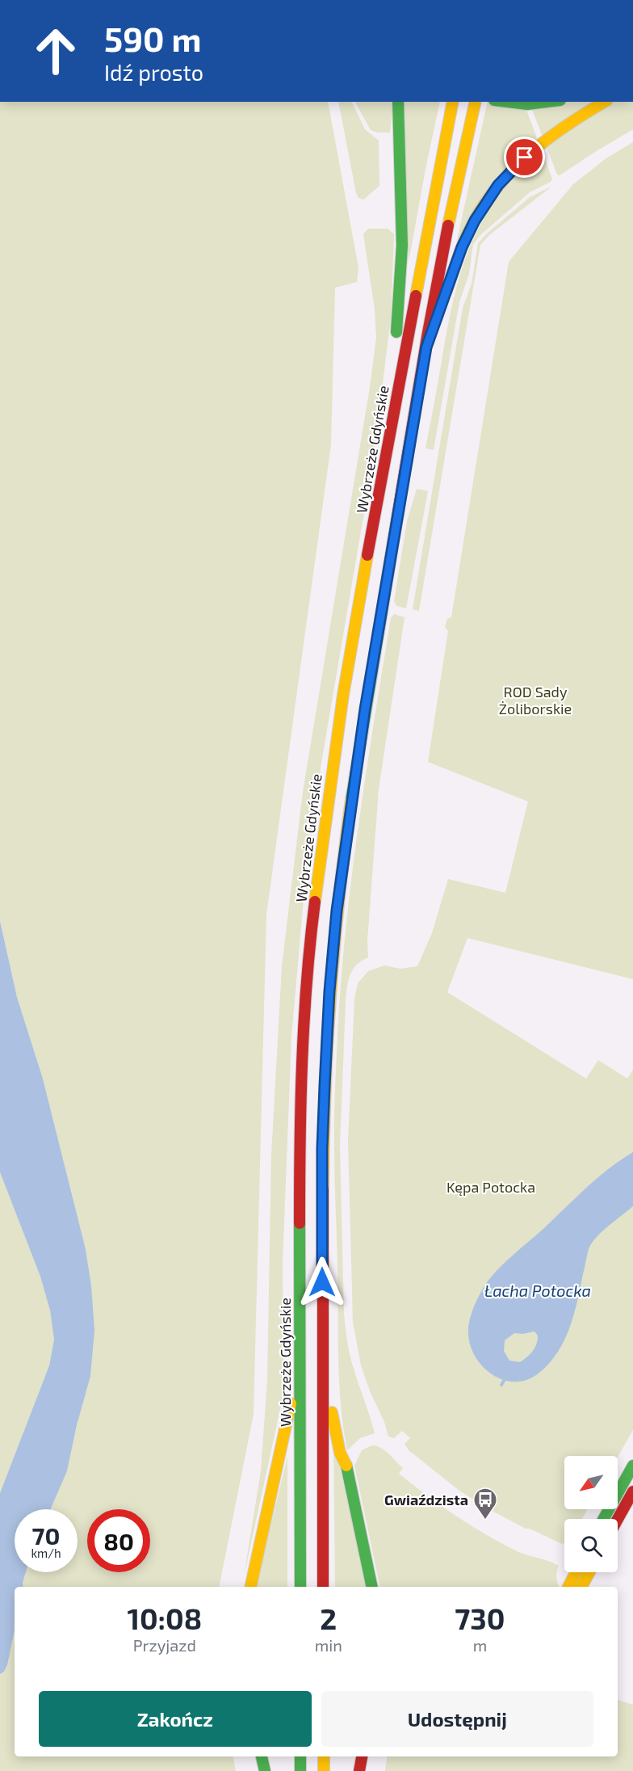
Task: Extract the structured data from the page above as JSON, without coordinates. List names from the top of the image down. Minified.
{"streets":{"main road":["Wybrzeże Gdyńskie"]},"water":["Łacha Potocka"],"parks":["ROD Sady Żoliborskie","Kępa Potocka"],"places":{"bus stop":["Gwiaździsta"]},"north":"bottom left","page":{"turn":["590 m","Idź prosto"],"speed":"70 km/h","limit":"80","eta":["10:08","Przyjazd","2","min","730","m"],"buttons":["Zakończ","Udostępnij"]}}
